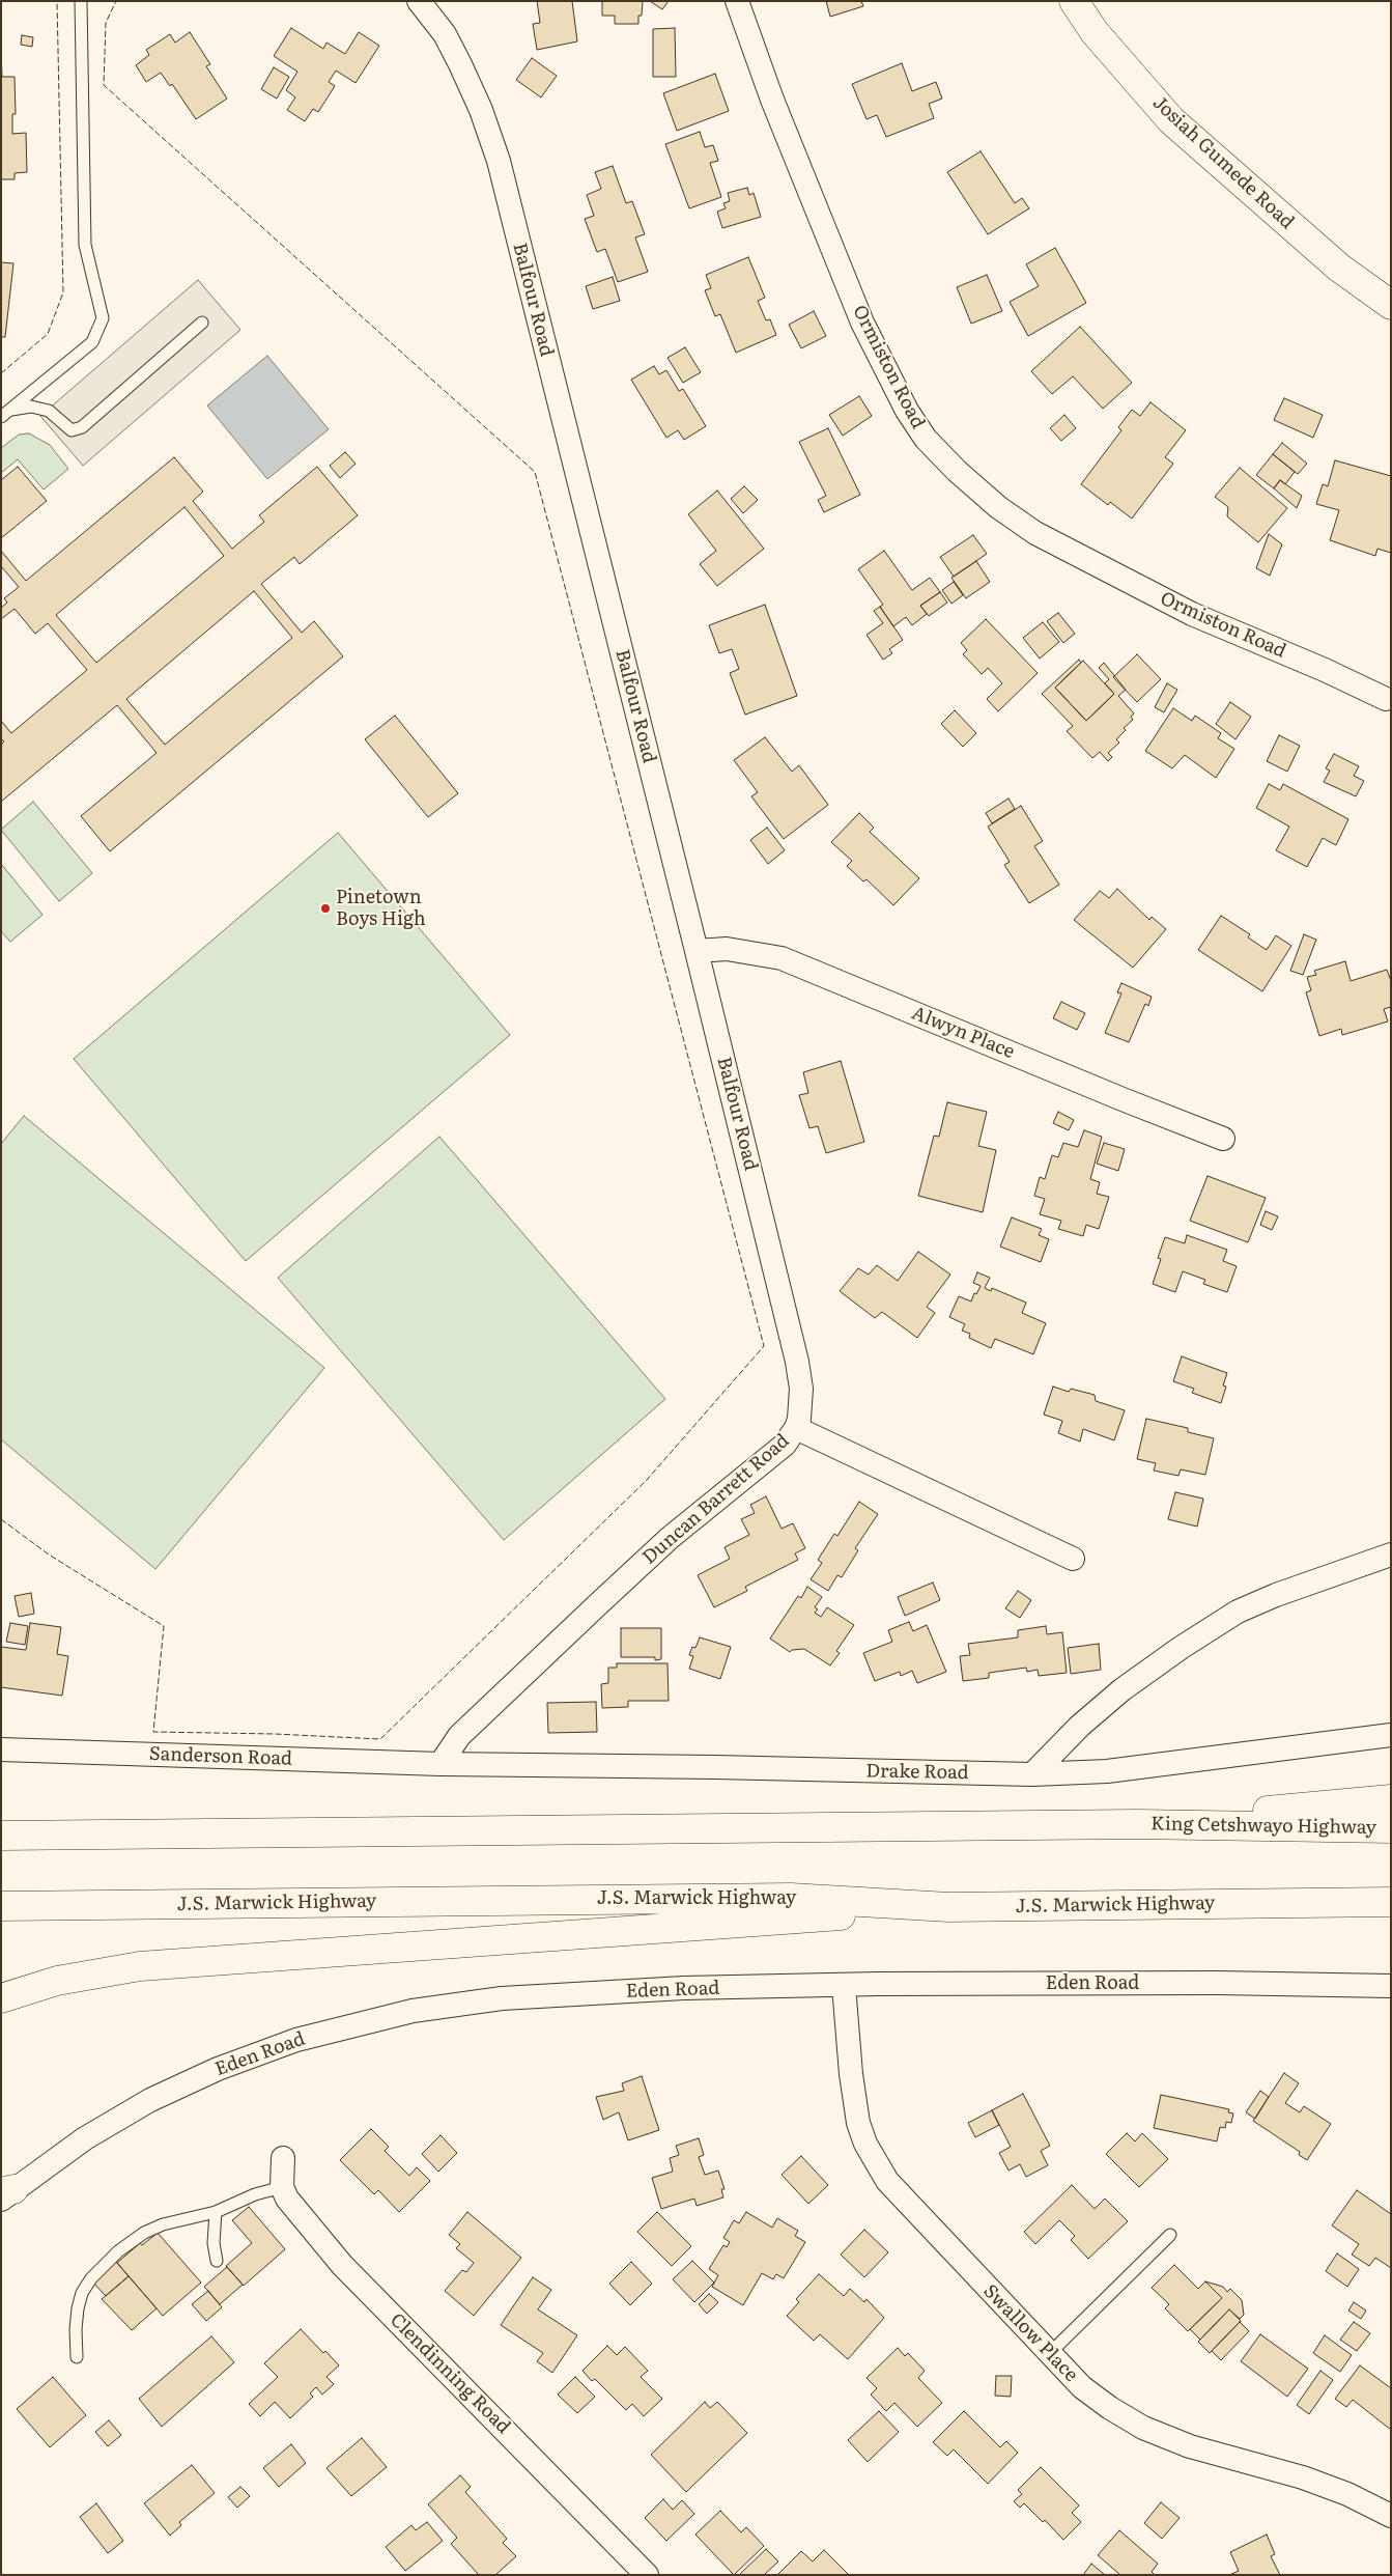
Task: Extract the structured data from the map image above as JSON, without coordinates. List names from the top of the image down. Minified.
{"streets":{"main road":["Josiah Gumede Road","King Cetshwayo Highway","J.S. Marwick Highway"],"street":["Balfour Road","Ormiston Road","Alwyn Place","Duncan Barrett Road","Sanderson Road","Drake Road","Eden Road","Swallow Place","Clendinning Road"]},"crossings":[["Balfour Road","Alwyn Place"],["Balfour Road","Duncan Barrett Road"],["Duncan Barrett Road","Sanderson Road"],["Duncan Barrett Road","Drake Road"],["Sanderson Road","Drake Road"],["Eden Road","Swallow Place"]],"places":["Pinetown Boys High"]}
